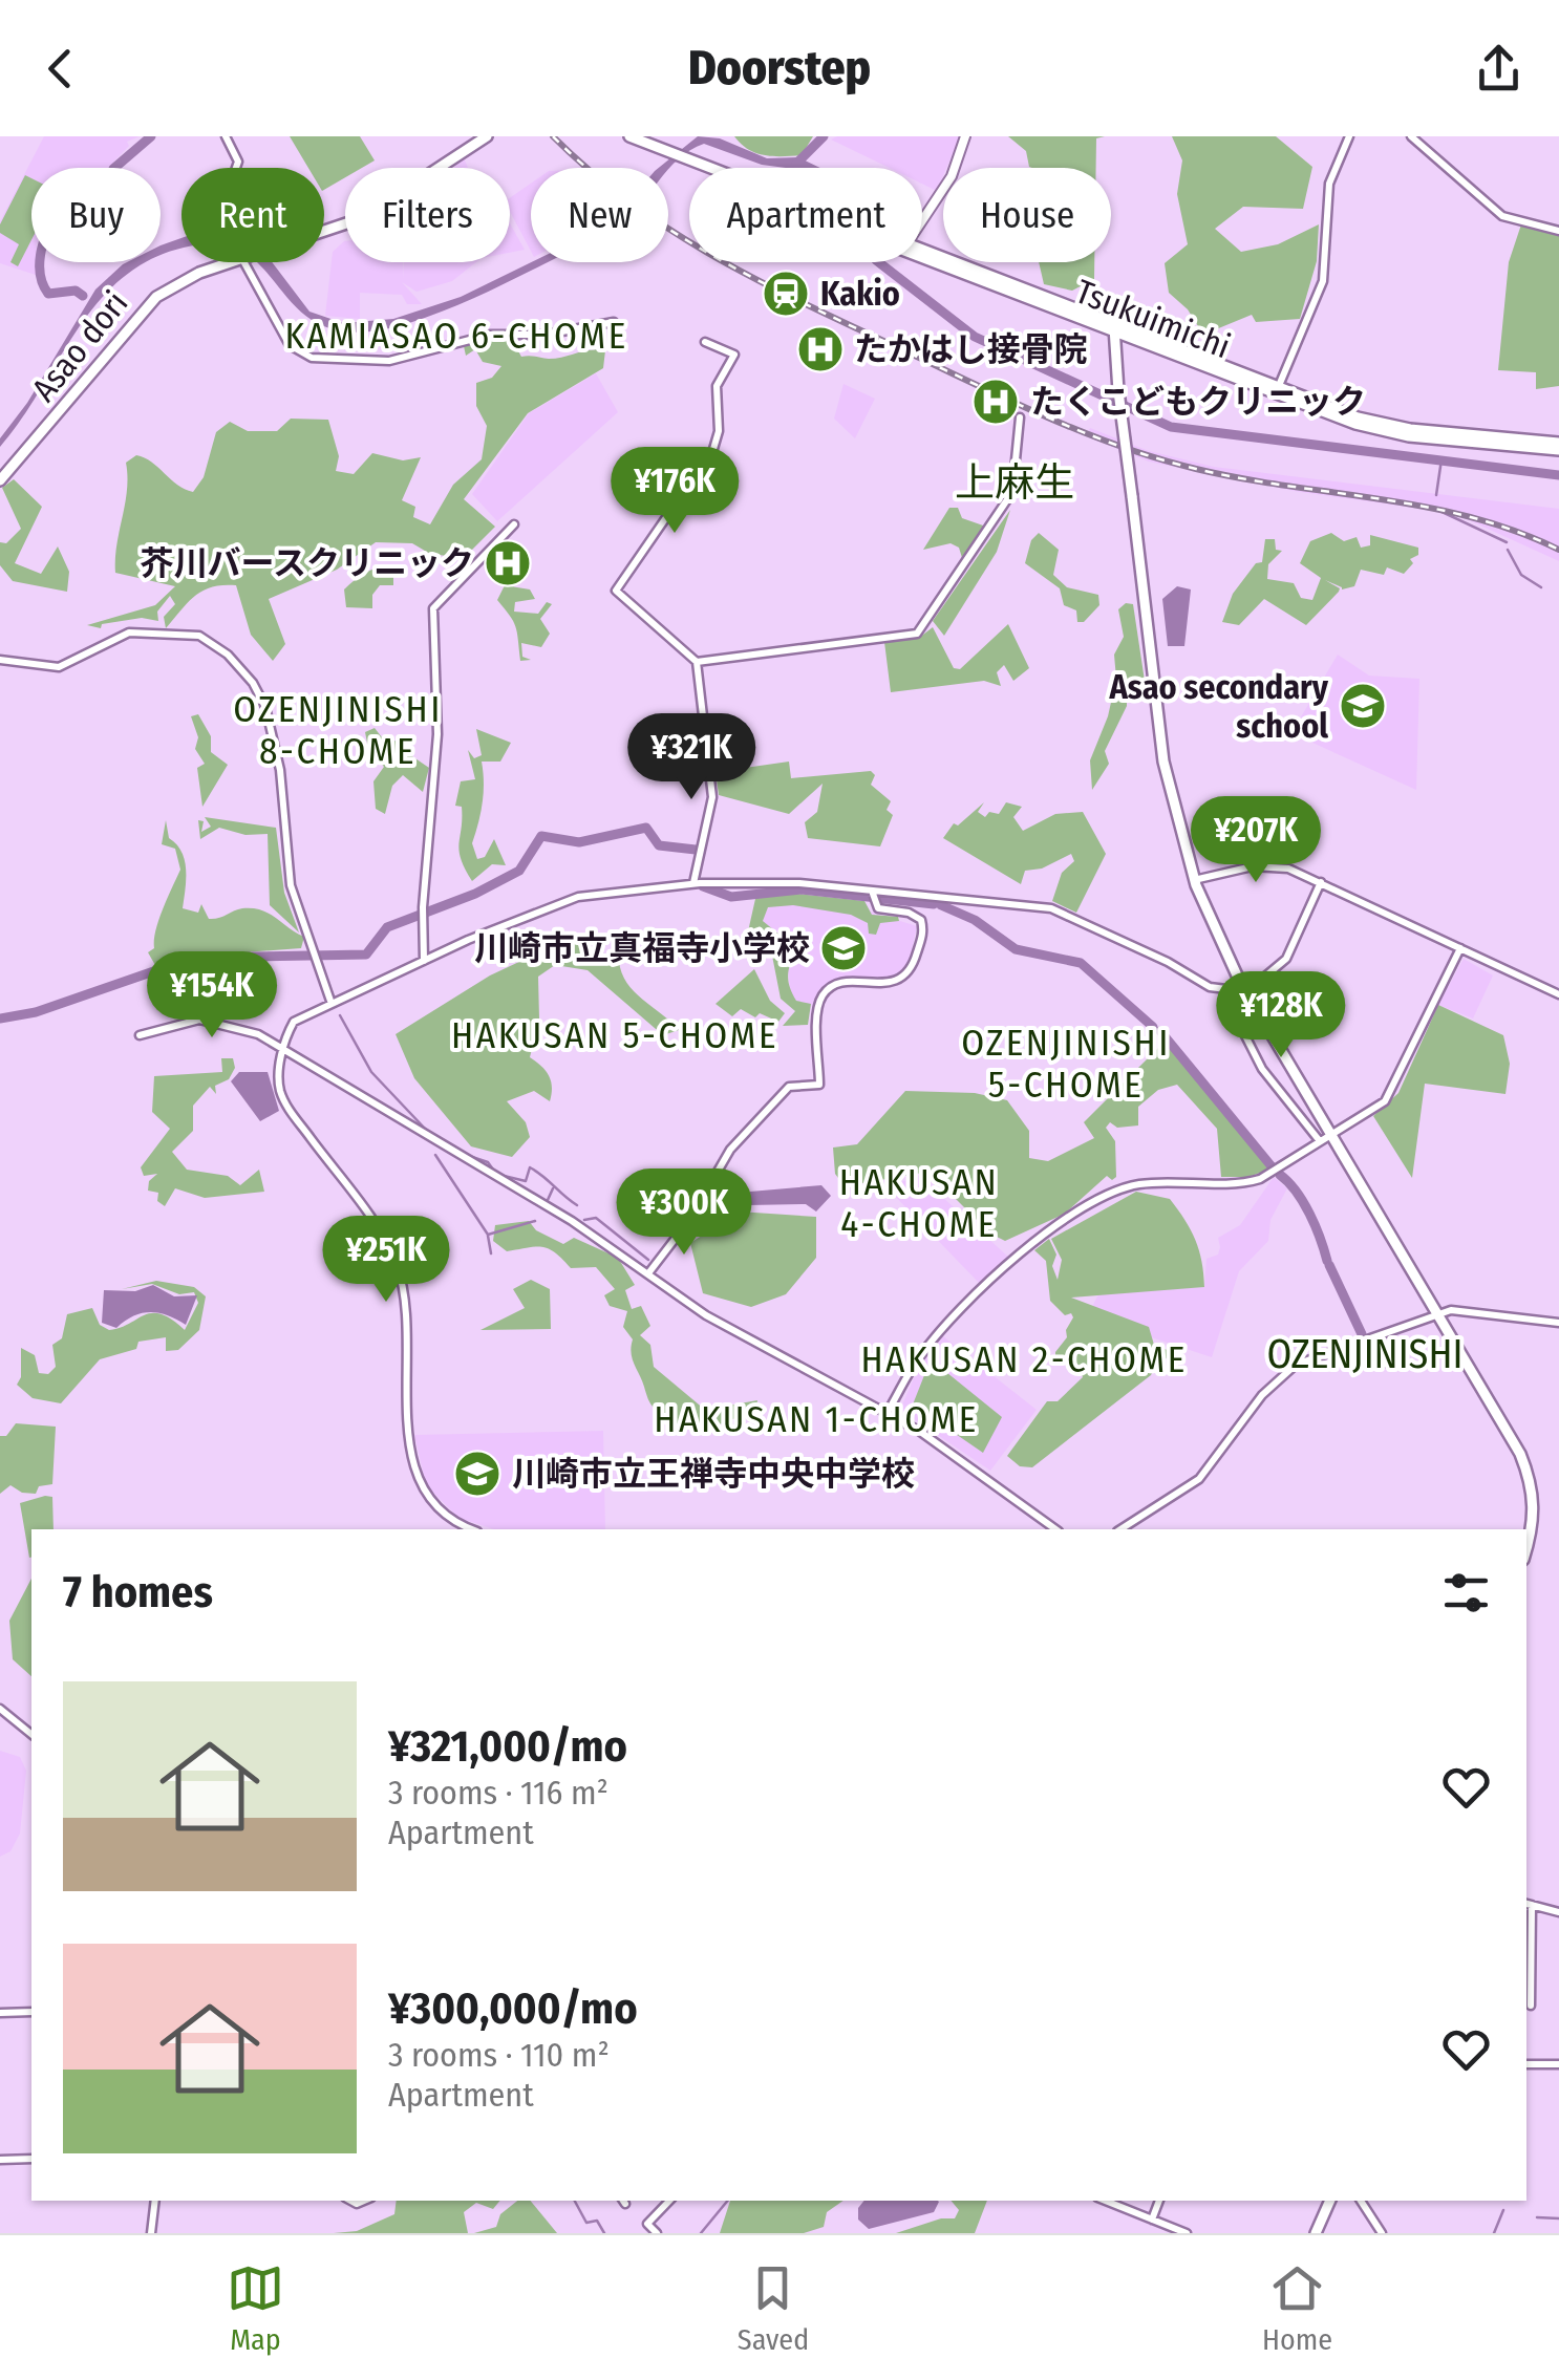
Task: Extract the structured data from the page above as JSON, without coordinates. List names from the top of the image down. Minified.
{"streets":{"main road":["Tsukuimichi","Asao dori"]},"districts":["KAMIASAO 6-CHOME","上麻生","OZENJINISHI 8-CHOME","HAKUSAN 5-CHOME","OZENJINISHI 5-CHOME","HAKUSAN 4-CHOME","OZENJINISHI","HAKUSAN 2-CHOME","HAKUSAN 1-CHOME"],"places":{"station":["Kakio"],"hospital":["たかはし接骨院","たくこどもクリニック","芥川バースクリニック"],"school or university":["Asao secondary school","川崎市立真福寺小学校","川崎市立王禅寺中央中学校"]},"page":{"header":"Doorstep","chip":["Buy","Rent","Filters","New","Apartment","House"],"price":["¥176K","¥321K","¥207K","¥154K","¥128K","¥300K","¥251K"],"heading":"7 homes","list":[{"name":"¥321,000/mo","note":"3 rooms · 116 m² · Apartment"},{"name":"¥300,000/mo","note":"3 rooms · 110 m² · Apartment"}],"tabs":["Map","Saved","Home"]}}
